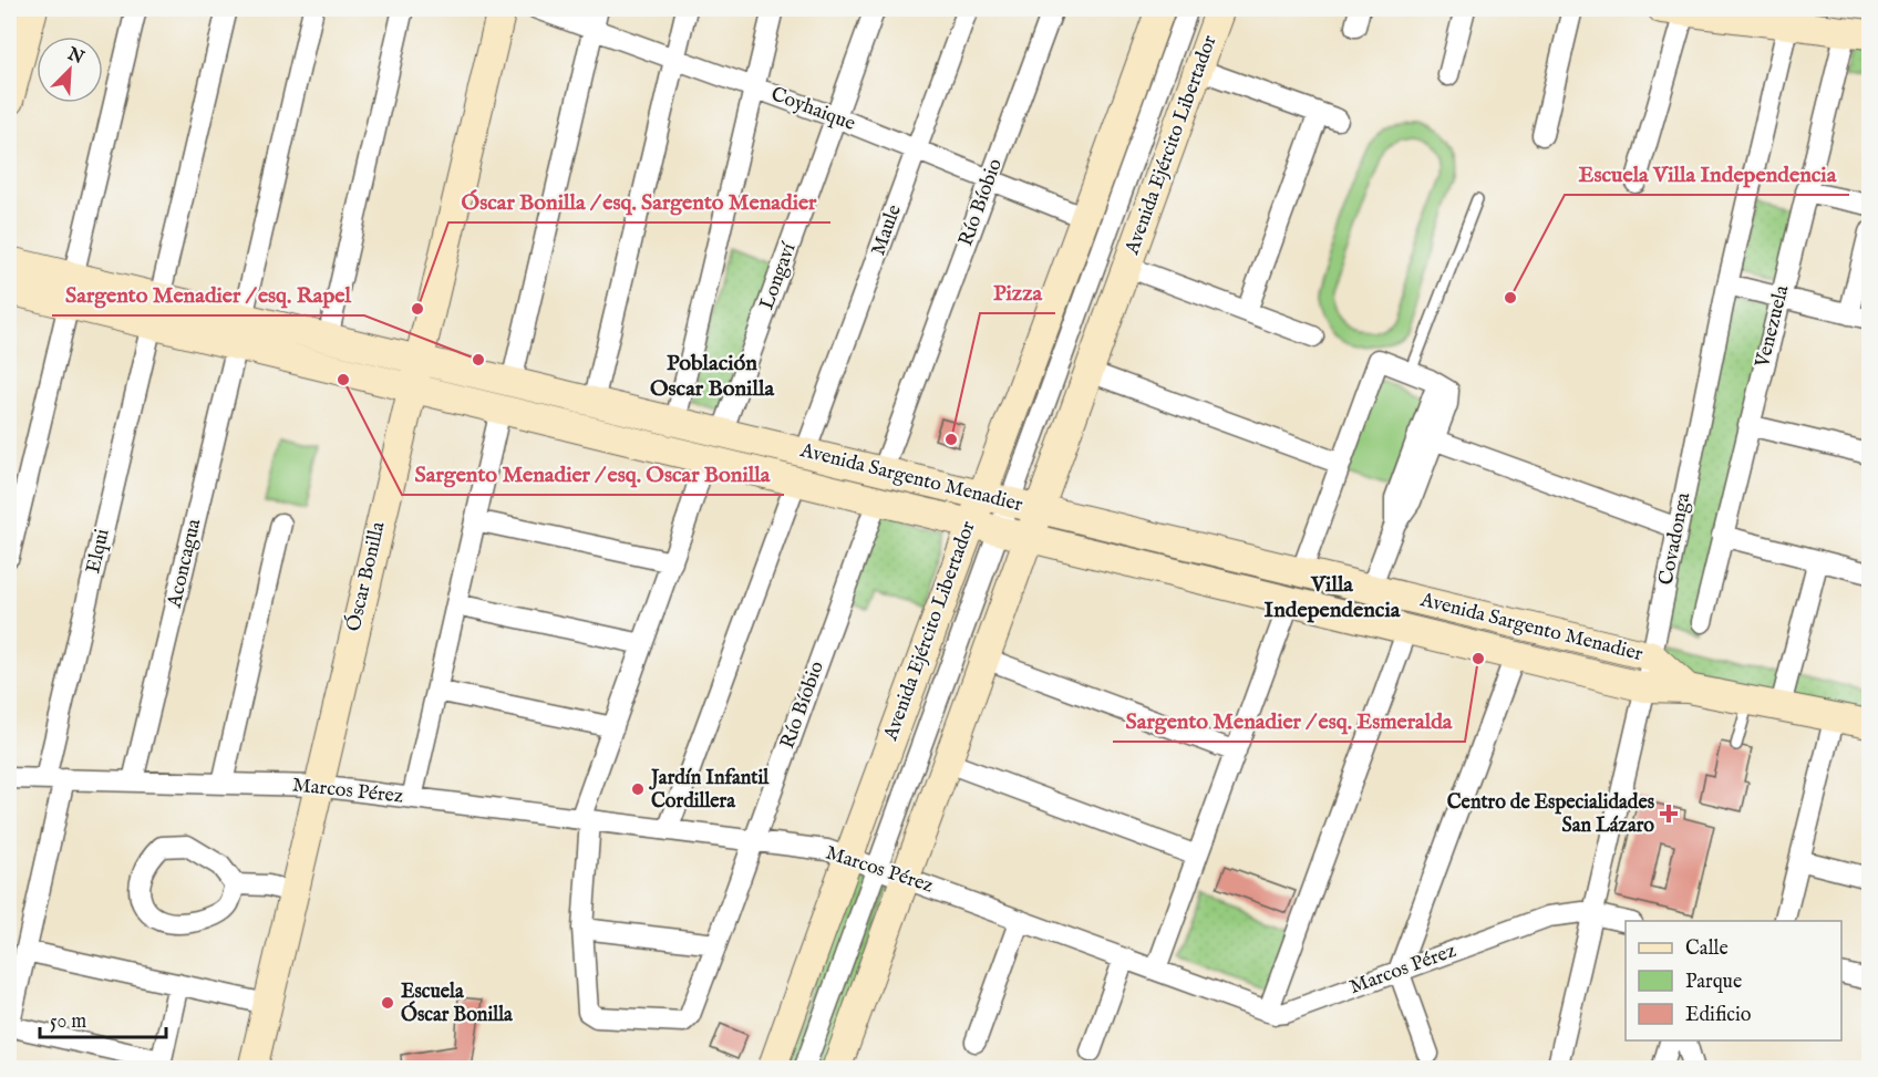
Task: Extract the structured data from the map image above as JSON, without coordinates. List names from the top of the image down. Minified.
{"streets":{"main road":["Avenida Ejército Libertador","Avenida Sargento Menadier","Óscar Bonilla"],"street":["Coyhaique","Río Bíobio","Maule","Longaví","Venezuela","Covadonga","Elqui","Aconcagua","Marcos Pérez"]},"crossings":[["Coyhaique","Avenida Ejército Libertador"],["Coyhaique","Río Bíobio"],["Coyhaique","Maule"],["Coyhaique","Longaví"],["Avenida Ejército Libertador","Avenida Sargento Menadier"],["Avenida Ejército Libertador","Marcos Pérez"],["Río Bíobio","Avenida Sargento Menadier"],["Río Bíobio","Marcos Pérez"],["Maule","Avenida Sargento Menadier"],["Longaví","Avenida Sargento Menadier"],["Avenida Sargento Menadier","Covadonga"],["Avenida Sargento Menadier","Elqui"],["Avenida Sargento Menadier","Aconcagua"],["Avenida Sargento Menadier","Óscar Bonilla"],["Covadonga","Marcos Pérez"],["Elqui","Marcos Pérez"],["Aconcagua","Marcos Pérez"],["Óscar Bonilla","Marcos Pérez"]],"districts":["Población Oscar Bonilla","Villa Independencia"],"places":{"other":["Escuela Villa Independencia","Óscar Bonilla / esq. Sargento Menadier","Sargento Menadier / esq. Rapel","Sargento Menadier / esq. Oscar Bonilla","Pizza","Sargento Menadier / esq. Esmeralda","Jardín Infantil Cordillera","Escuela Óscar Bonilla"],"health":["Centro de Especialidades San Lázaro"]},"legend":["Calle","Parque","Edificio"],"scale_bar":"50 m","north":"top right"}
